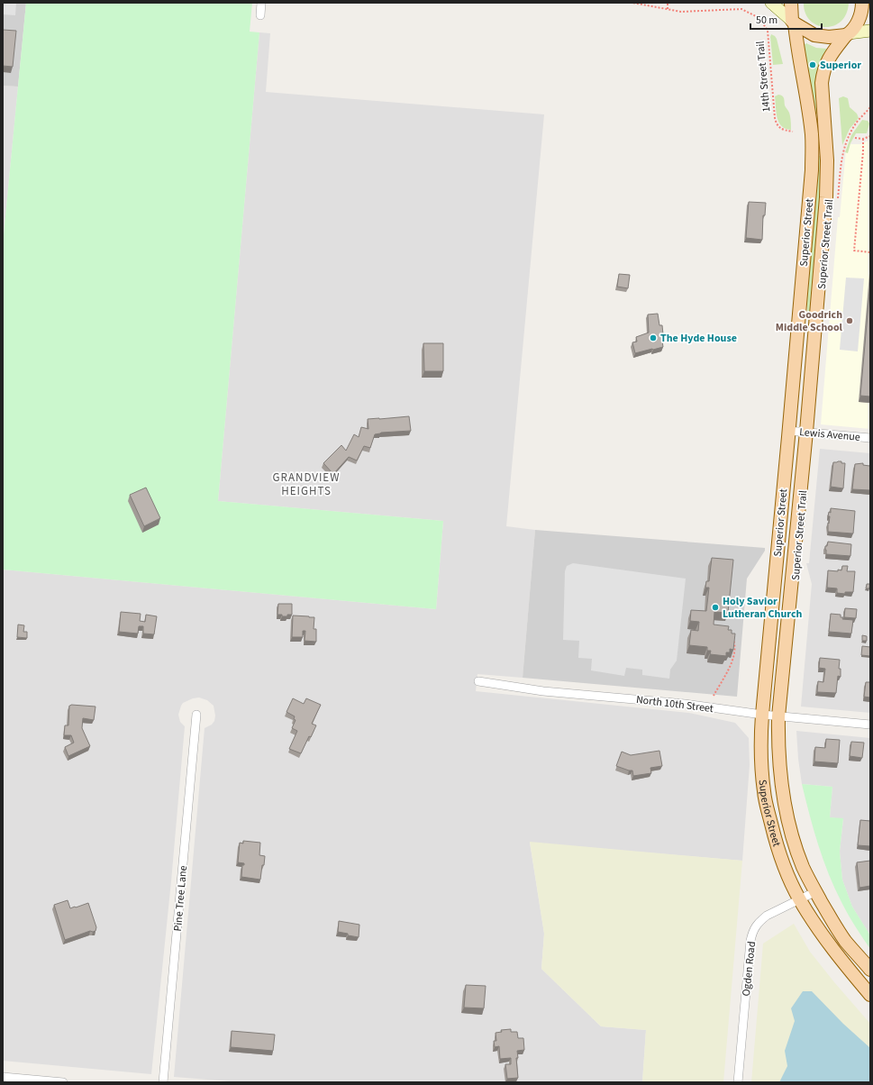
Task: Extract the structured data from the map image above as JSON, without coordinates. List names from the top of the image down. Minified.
{"streets":{"main road":["Superior Street"],"street":["Lewis Avenue","North 10th Street","Pine Tree Lane","Ogden Road"],"path":["14th Street Trail","Superior Street Trail"]},"crossings":[["Superior Street","Lewis Avenue"],["Superior Street","North 10th Street"],["Superior Street","Ogden Road"]],"districts":["GRANDVIEW HEIGHTS"],"places":["Superior","Goodrich Middle School","The Hyde House","Holy Savior Lutheran Church"],"scale_bar":"50 m"}
